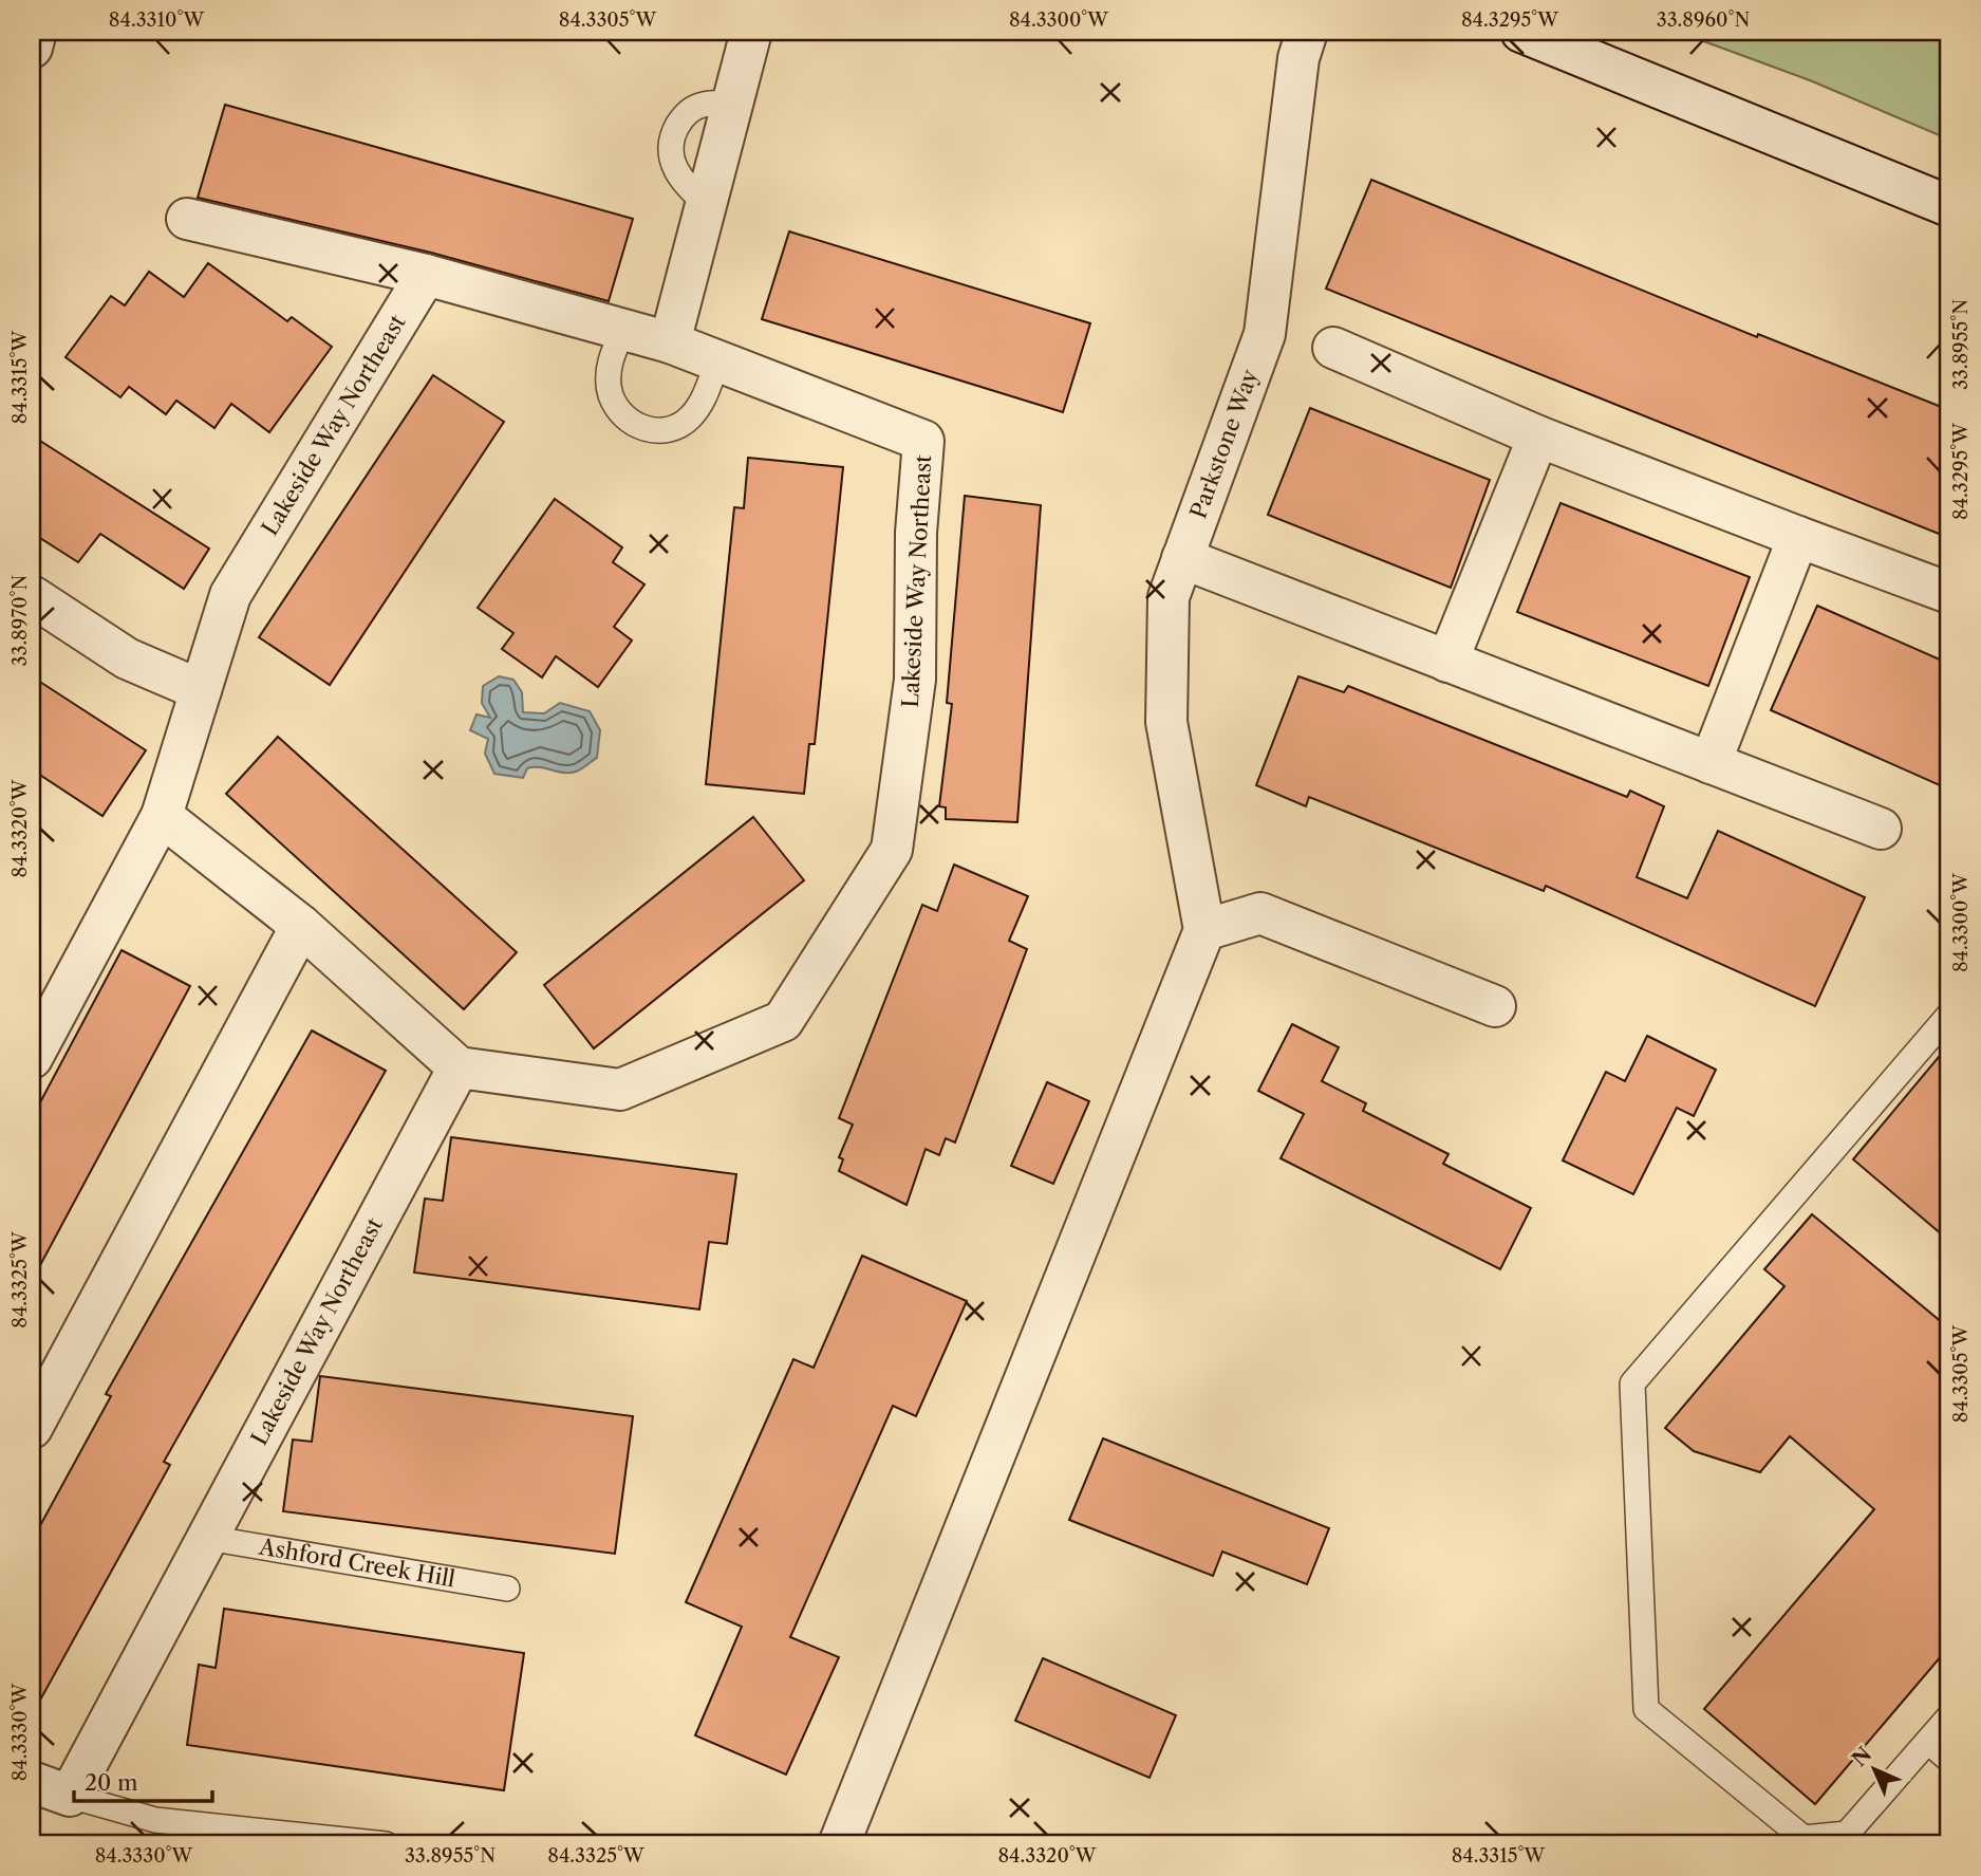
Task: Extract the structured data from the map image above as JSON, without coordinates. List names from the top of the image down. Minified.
{"streets":{"street":["Lakeside Way Northeast","Parkstone Way"],"lane":["Ashford Creek Hill"]},"crossings":[["Lakeside Way Northeast","Ashford Creek Hill"]],"scale_bar":"20 m","north":"top left","coordinates":["84.3310°W","84.3305°W","84.3300°W","84.3295°W","33.8960°N","33.8955°N","84.3315°W","33.8970°N","84.3320°W","84.3325°W","84.3330°W"]}
